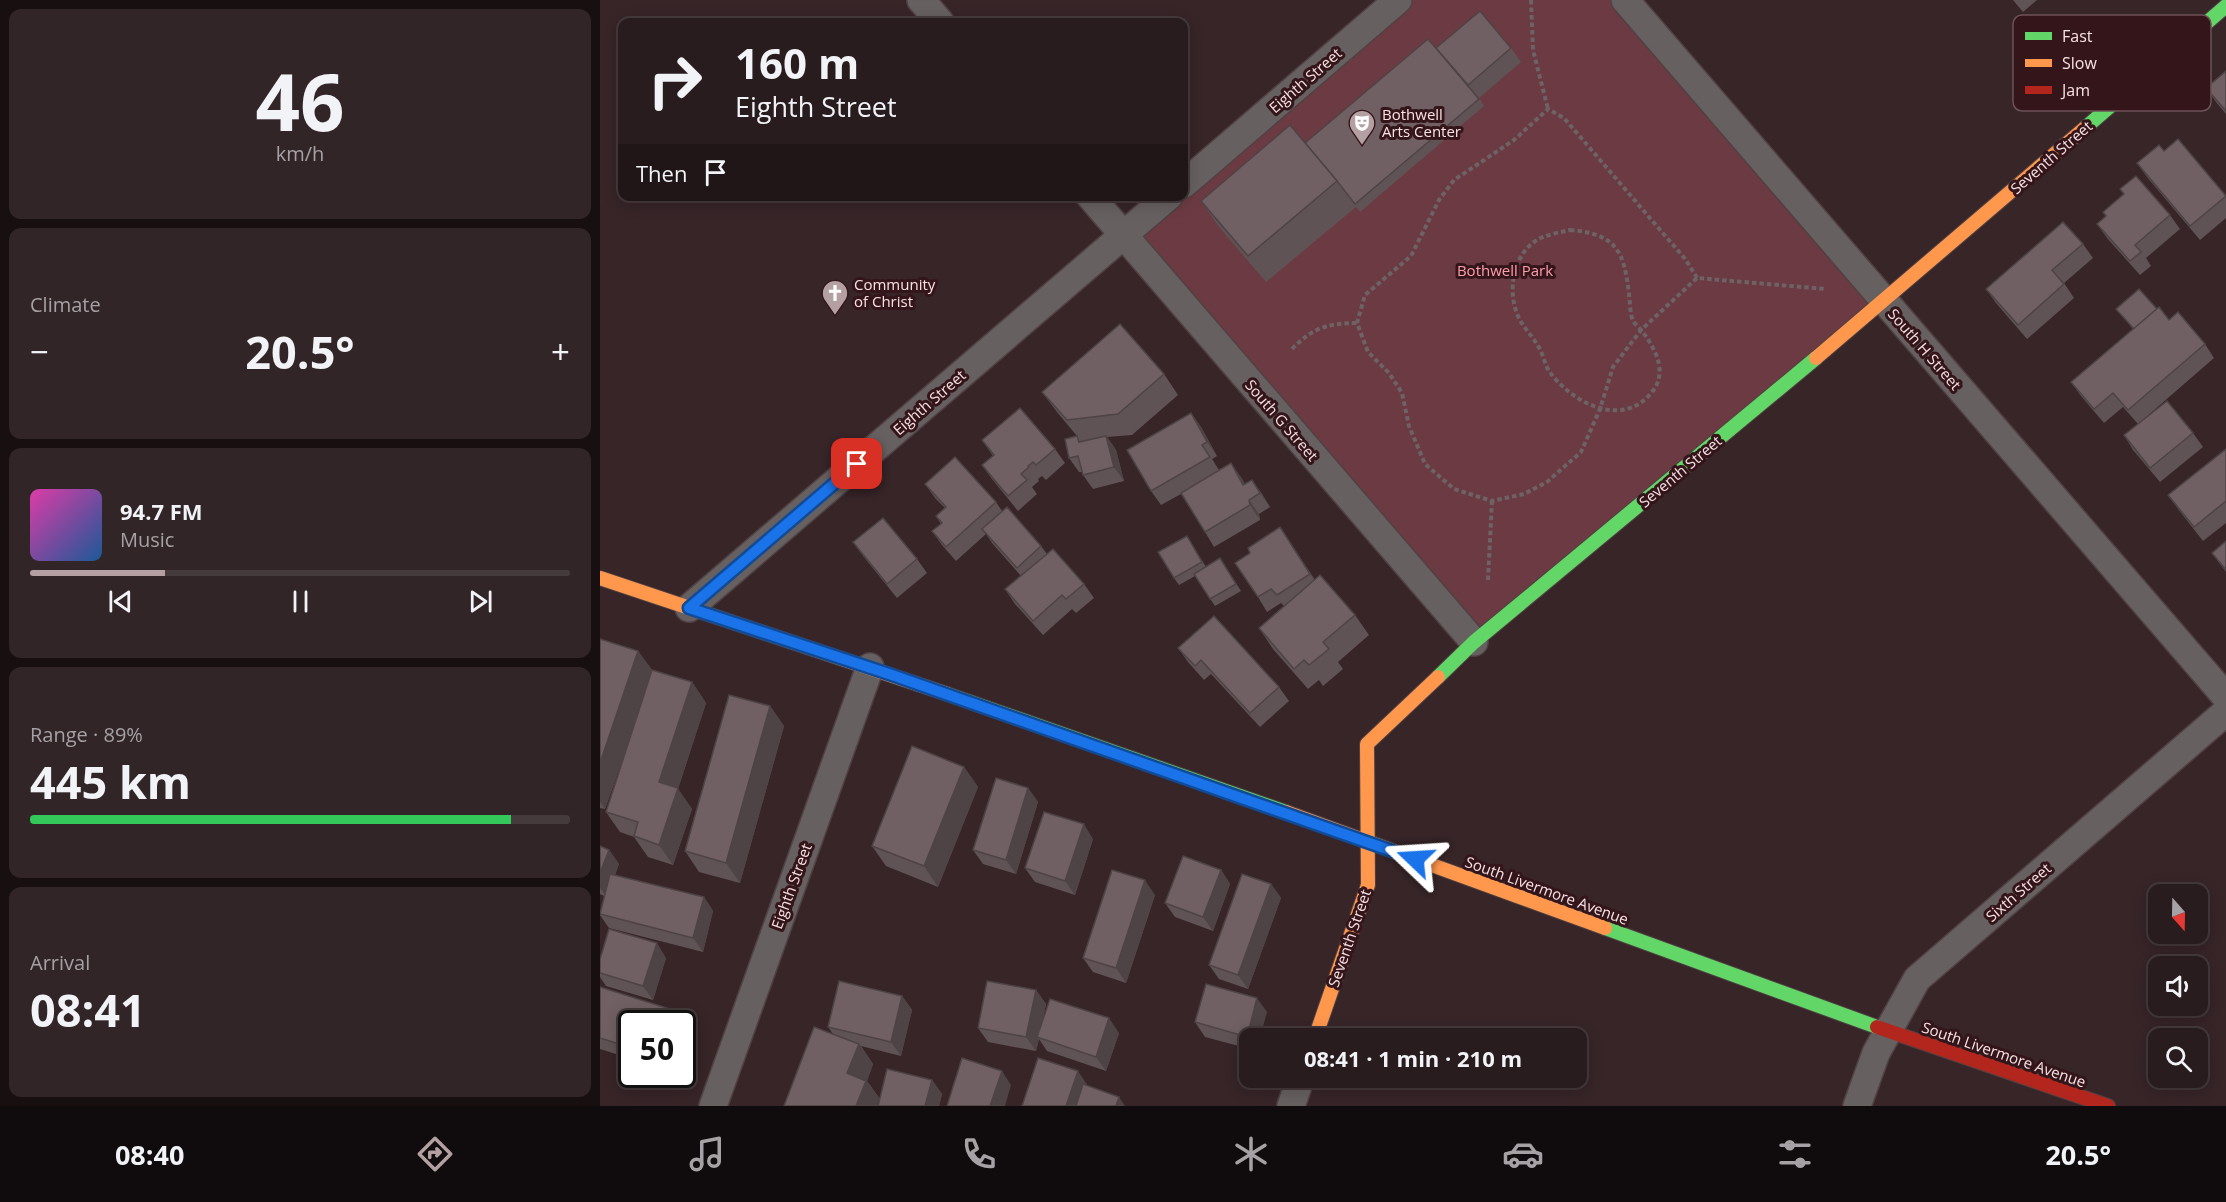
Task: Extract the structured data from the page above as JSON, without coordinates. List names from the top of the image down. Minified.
{"streets":{"main road":["Seventh Street","South Livermore Avenue"],"street":["Eighth Street","South H Street","South G Street","Sixth Street"]},"crossings":[["Eighth Street","South G Street"],["Eighth Street","South Livermore Avenue"],["Seventh Street","South H Street"],["Seventh Street","South G Street"],["Seventh Street","South Livermore Avenue"],["South Livermore Avenue","Sixth Street"]],"parks":["Bothwell Park"],"places":{"theatre":["Bothwell Arts Center"],"church":["Community of Christ"]},"legend":["Fast","Slow","Jam"],"north":"bottom","page":{"tile":[["46","km/h"],"Climate",["Range · 89%","445 km"],["Arrival","08:41"]],"turn":["160 m","Eighth Street"],"then":"Then","heat":["−","20.5°","+"],"song":["94.7 FM","Music"],"limit":"50","trip":"08:41 · 1 min · 210 m","tabs":["08:40","20.5°"]}}
